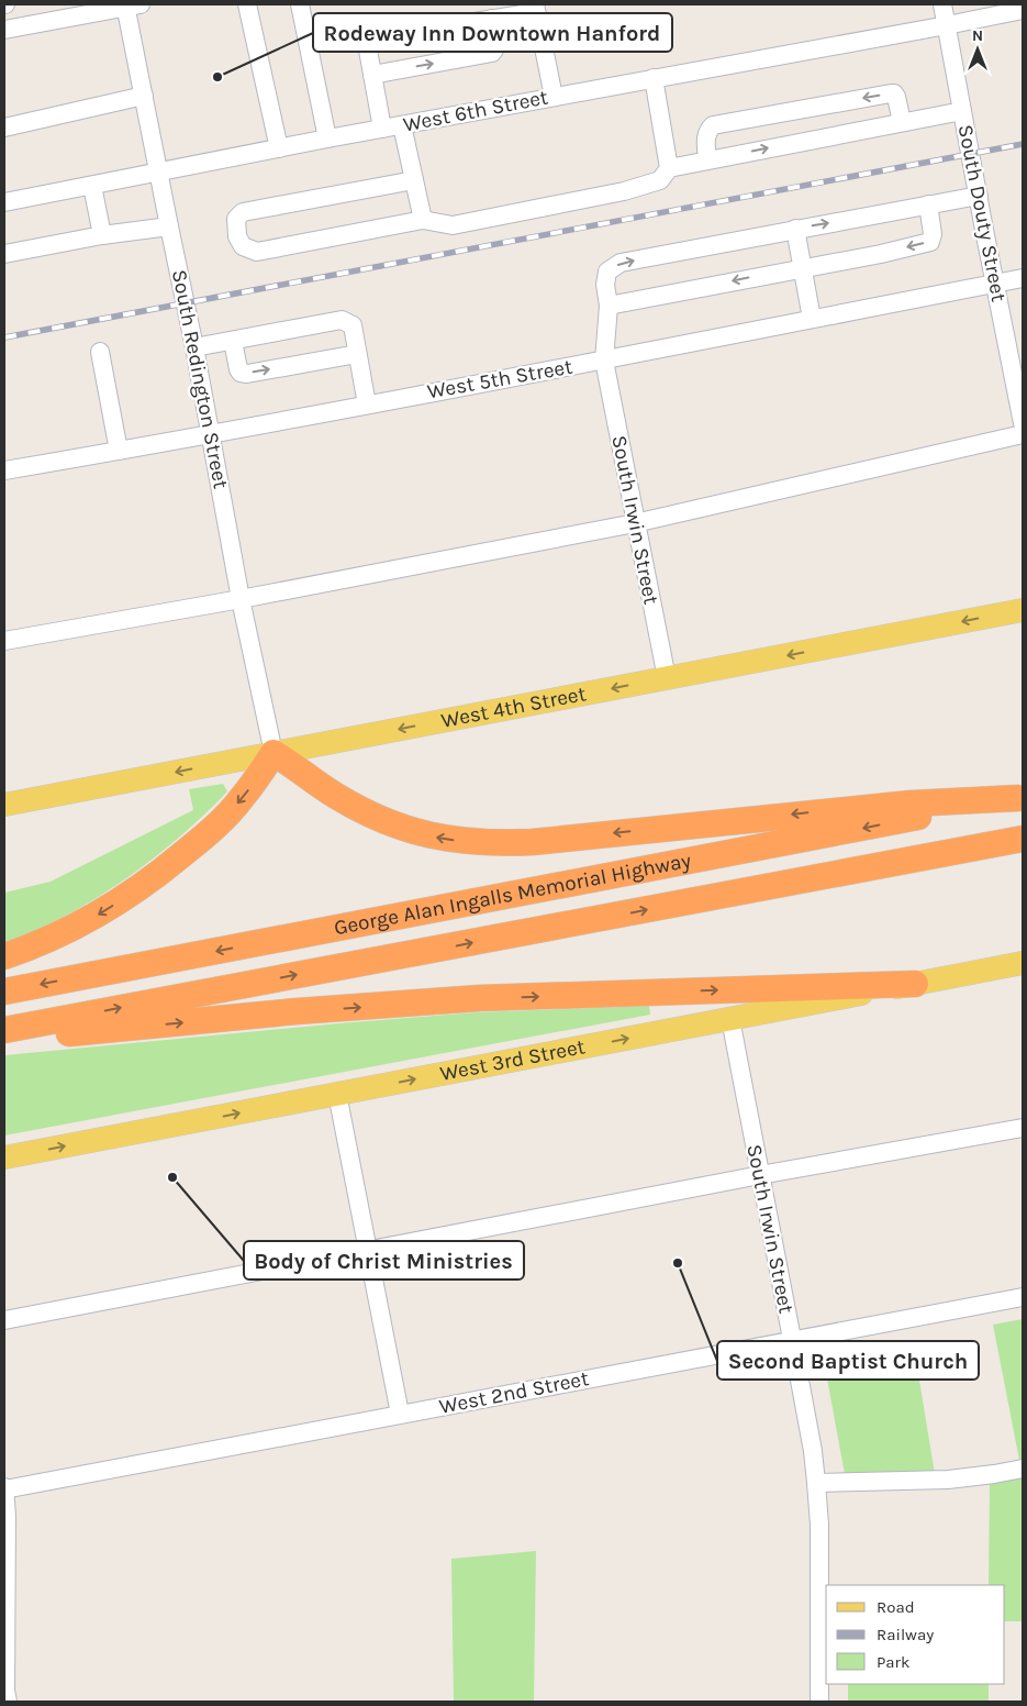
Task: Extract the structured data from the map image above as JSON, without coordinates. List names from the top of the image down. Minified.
{"streets":{"highway":["George Alan Ingalls Memorial Highway"],"main road":["West 4th Street","West 3rd Street"],"street":["West 6th Street","South Douty Street","South Redington Street","West 5th Street","South Irwin Street","West 2nd Street"]},"crossings":[["West 6th Street","South Douty Street"],["West 6th Street","South Redington Street"],["South Douty Street","West 5th Street"],["South Redington Street","West 5th Street"],["South Redington Street","West 4th Street"],["West 5th Street","South Irwin Street"],["South Irwin Street","West 4th Street"],["South Irwin Street","West 3rd Street"],["South Irwin Street","West 2nd Street"]],"one_way":["West 4th Street","West 3rd Street"],"places":["Rodeway Inn Downtown Hanford","Body of Christ Ministries","Second Baptist Church"],"legend":["Road","Railway","Park"],"north":"top"}
